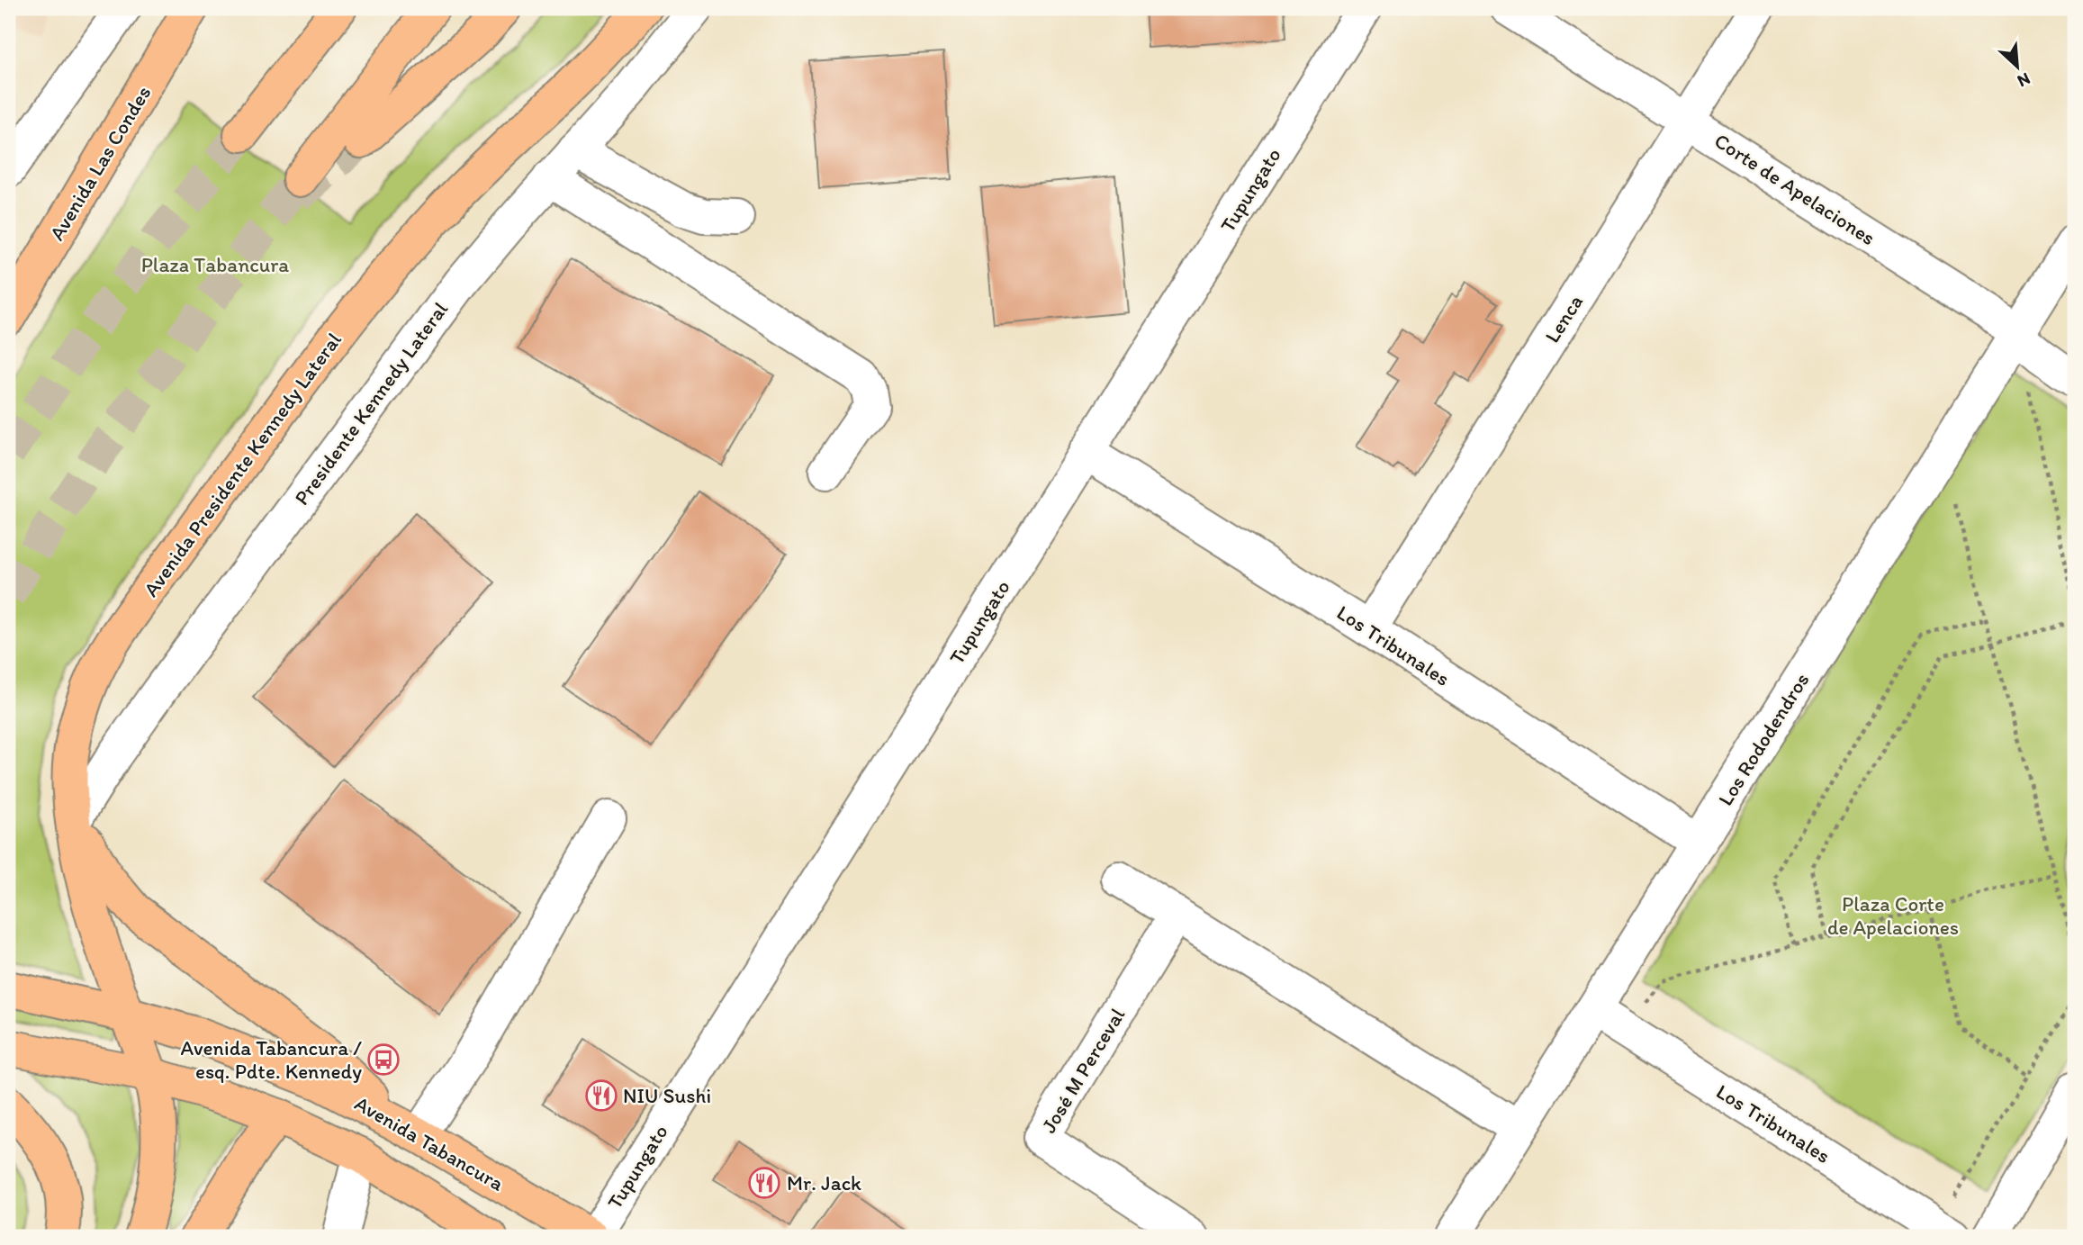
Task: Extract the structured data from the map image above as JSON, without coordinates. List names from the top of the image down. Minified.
{"streets":{"main road":["Avenida Las Condes","Avenida Presidente Kennedy Lateral","Avenida Tabancura"],"street":["Corte de Apelaciones","Tupungato","Lenca","Presidente Kennedy Lateral","Los Tribunales","Los Rododendros","José M Perceval"]},"crossings":[["Corte de Apelaciones","Lenca"],["Corte de Apelaciones","Los Rododendros"],["Tupungato","Los Tribunales"],["Tupungato","Avenida Tabancura"],["Lenca","Los Tribunales"],["Presidente Kennedy Lateral","Avenida Presidente Kennedy Lateral"],["Avenida Presidente Kennedy Lateral","Avenida Tabancura"],["Los Tribunales","Los Rododendros"]],"parks":["Plaza Tabancura","Plaza Corte de Apelaciones"],"places":{"bus stop":["Avenida Tabancura / esq. Pdte. Kennedy"],"restaurant":["NIU Sushi","Mr. Jack"]},"north":"bottom right"}
